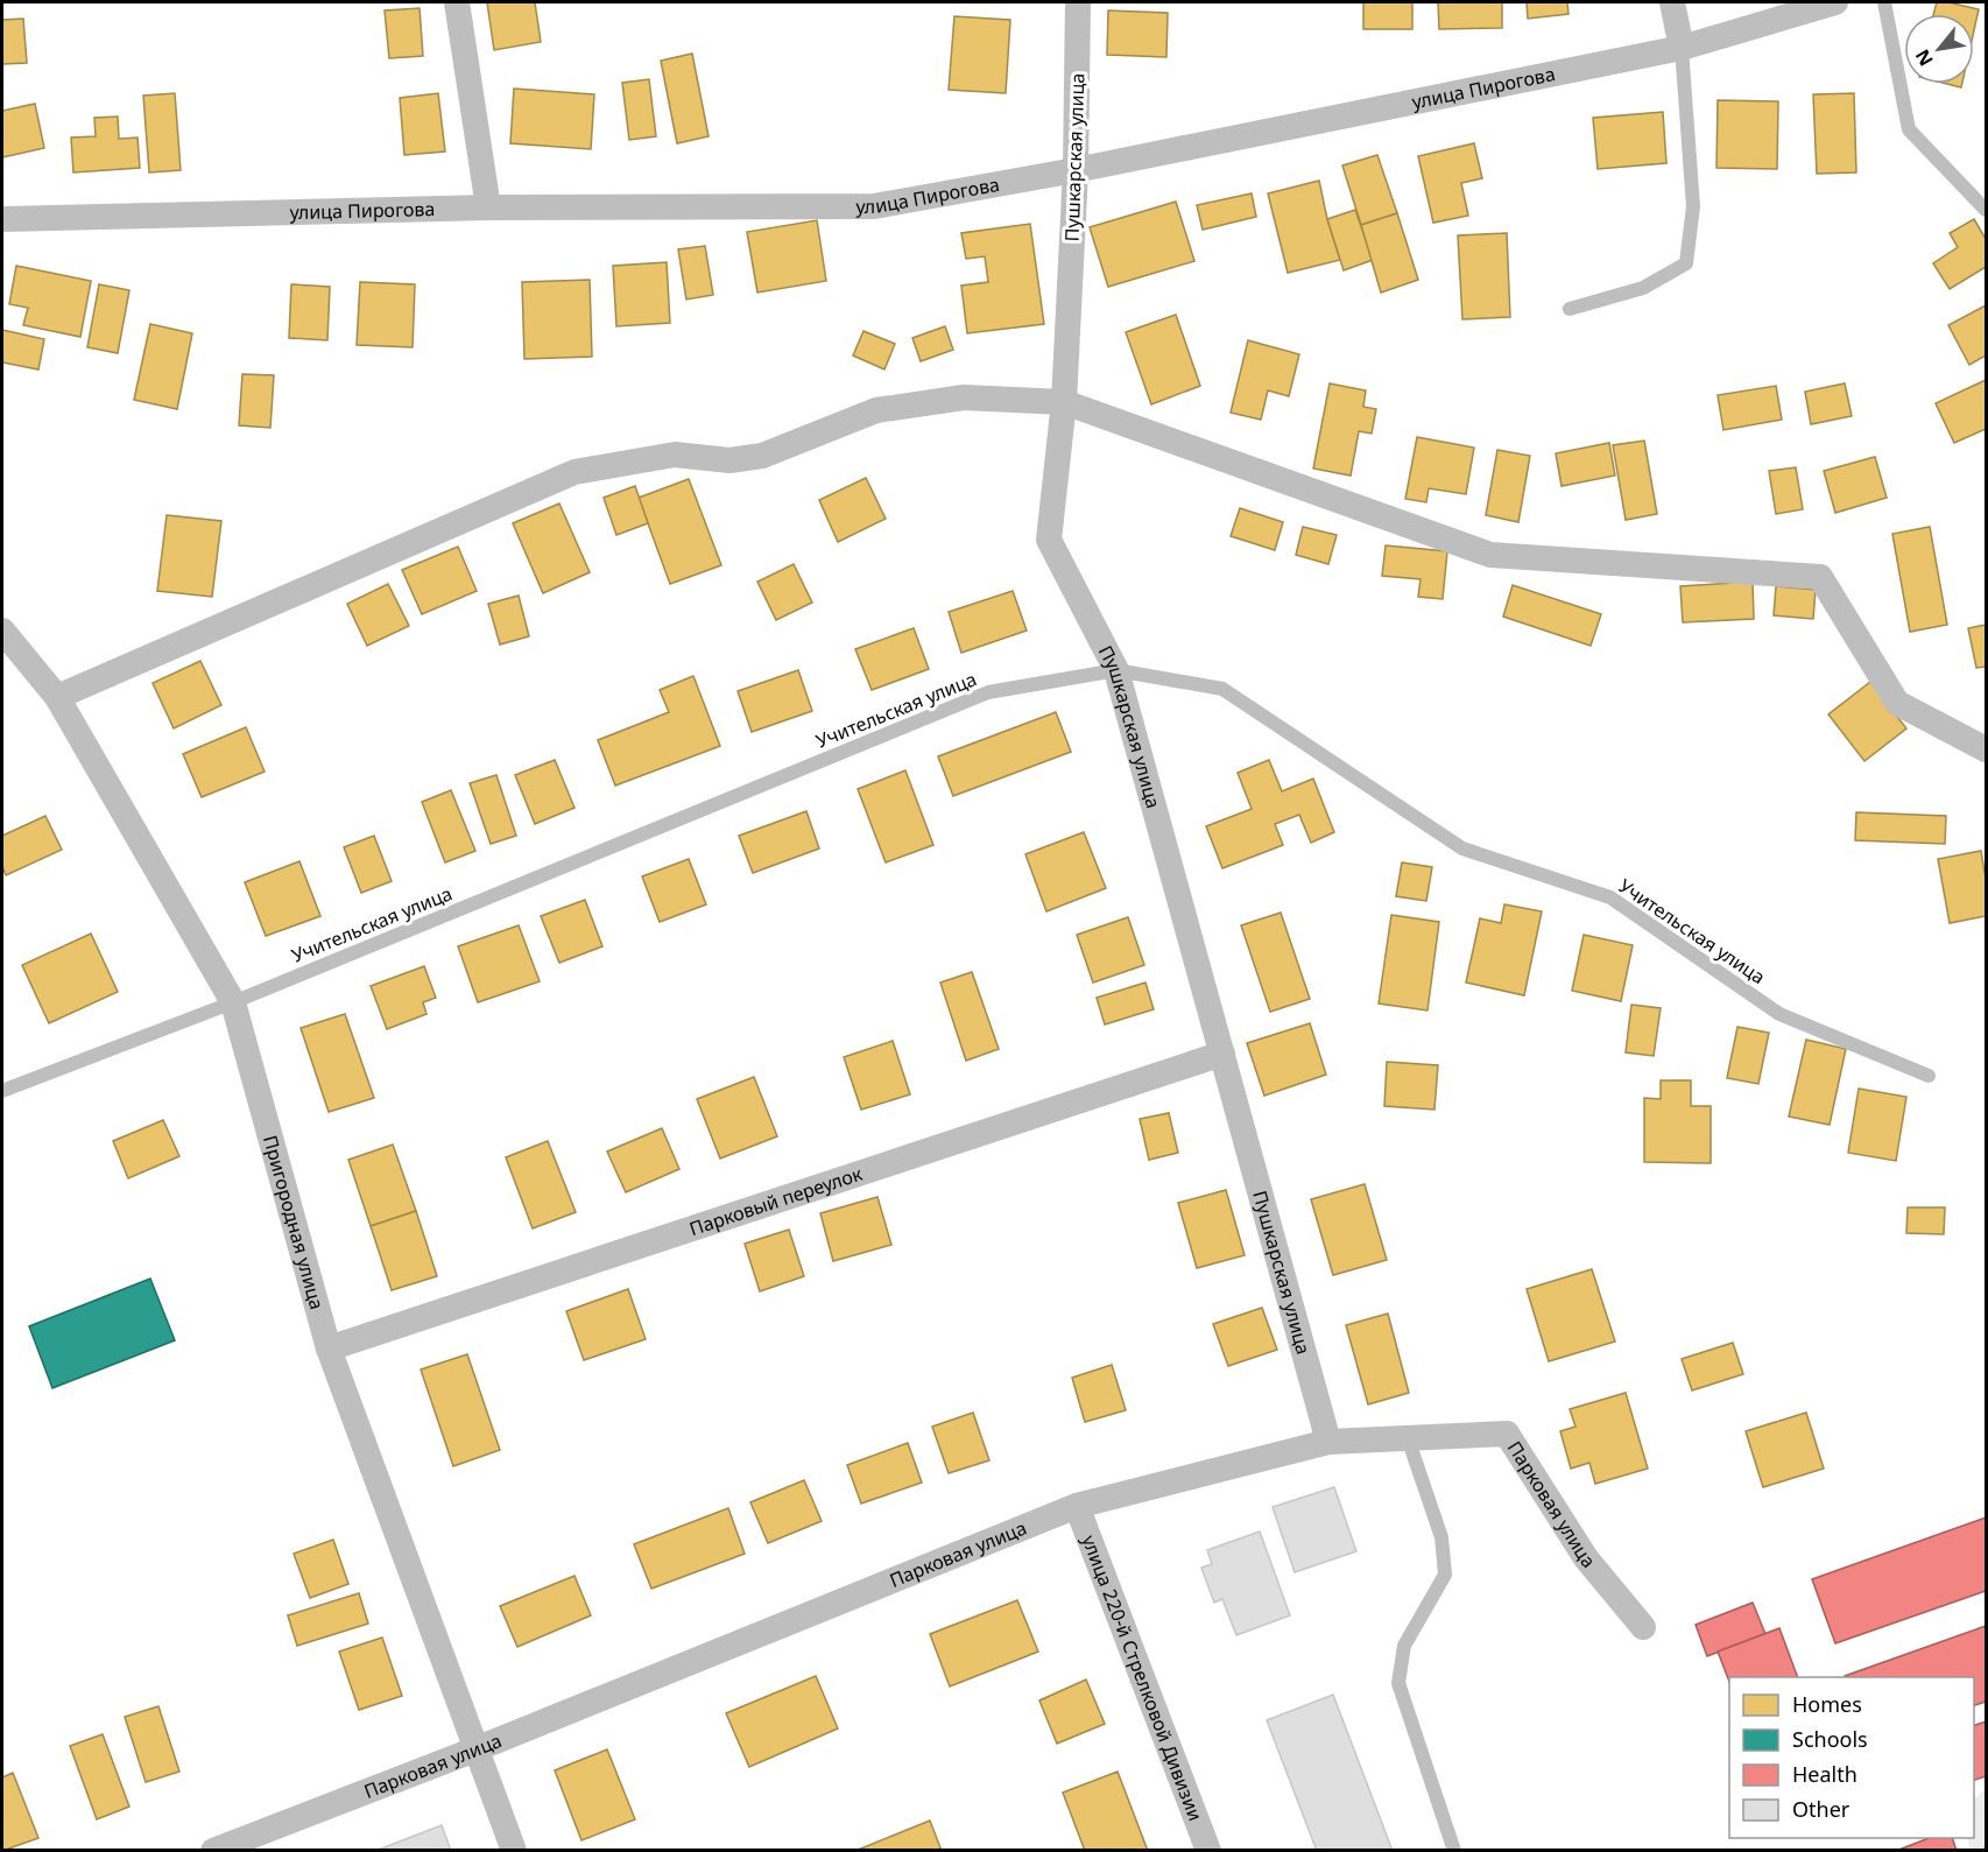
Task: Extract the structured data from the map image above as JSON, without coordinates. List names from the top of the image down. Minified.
{"streets":{"street":["улица Пирогова","Пушкарская улица","Парковый переулок","Пригородная улица","Парковая улица","улица 220-й Стрелковой Дивизии"],"lane":["Учительская улица"]},"crossings":[["улица Пирогова","Пушкарская улица"],["Пушкарская улица","Учительская улица"],["Пушкарская улица","Парковый переулок"],["Пушкарская улица","Парковая улица"],["Учительская улица","Пригородная улица"],["Парковый переулок","Пригородная улица"],["Пригородная улица","Парковая улица"],["Парковая улица","улица 220-й Стрелковой Дивизии"]],"legend":["Homes","Schools","Health","Other"],"north":"bottom left"}
